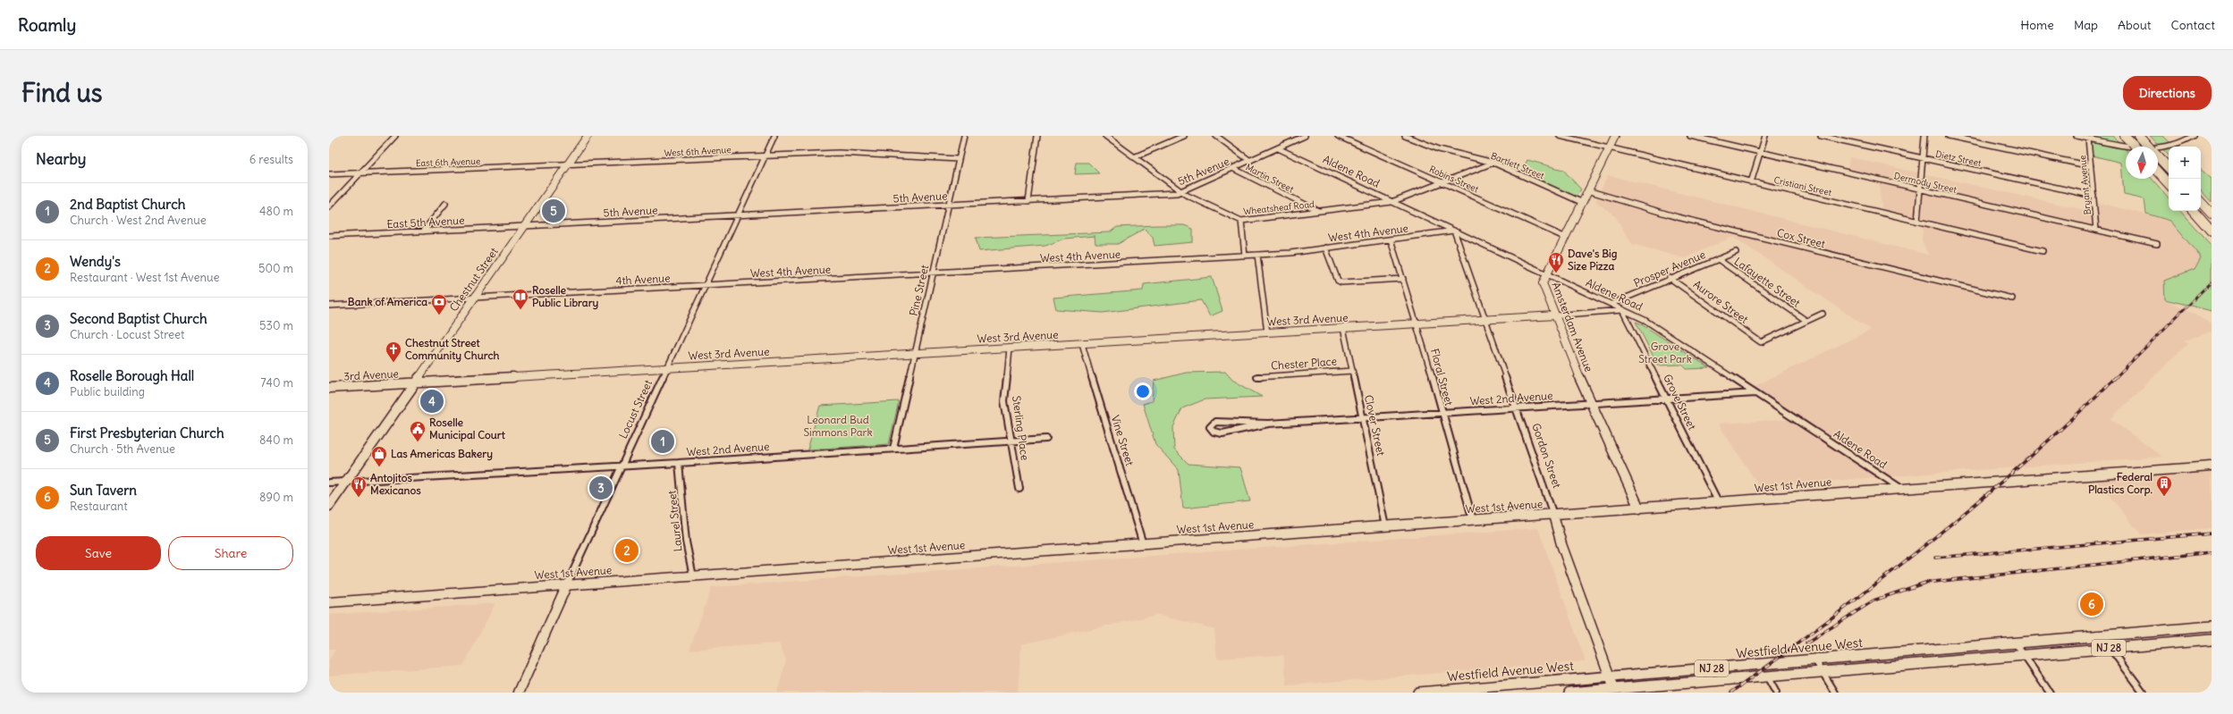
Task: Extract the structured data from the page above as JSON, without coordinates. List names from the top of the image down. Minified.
{"streets":{"main road":["Westfield Avenue West","NJ 28"],"street":["West 6th Avenue","Dietz Street","East 6th Avenue","Bartlett Street","5th Avenue","Aldene Road","Martin Street","Robins Street","Dermody Street","Bryant Avenue","Cristiani Street","Wheatsheaf Road","East 5th Avenue","West 4th Avenue","Cox Street","Prosper Avenue","Chestnut Street","4th Avenue","Lafayette Street","Pine Street","Aurore Street","West 3rd Avenue","Amsterdam Avenue","Chester Place","3rd Avenue","Floral Street","West 2nd Avenue","Grove Street","Locust Street","Clover Street","Sterling Place","Vine Street","Gordon Street","West 1st Avenue","Laurel Street"]},"crossings":[["West 6th Avenue","East 6th Avenue"],["West 6th Avenue","Chestnut Street"],["West 6th Avenue","Pine Street"],["West 6th Avenue","Locust Street"],["Dietz Street","Bryant Avenue"],["East 6th Avenue","Chestnut Street"],["Bartlett Street","Wheatsheaf Road"],["Bartlett Street","Amsterdam Avenue"],["5th Avenue","Aldene Road"],["5th Avenue","Martin Street"],["5th Avenue","Wheatsheaf Road"],["5th Avenue","East 5th Avenue"],["5th Avenue","Chestnut Street"],["5th Avenue","Pine Street"],["5th Avenue","Locust Street"],["Aldene Road","Wheatsheaf Road"],["Aldene Road","West 4th Avenue"],["Aldene Road","Prosper Avenue"],["Aldene Road","West 3rd Avenue"],["Aldene Road","Amsterdam Avenue"],["Aldene Road","West 2nd Avenue"],["Aldene Road","Grove Street"],["Aldene Road","Gordon Street"],["Aldene Road","West 1st Avenue"],["Martin Street","Wheatsheaf Road"],["Robins Street","Wheatsheaf Road"],["Robins Street","Amsterdam Avenue"],["Dermody Street","Bryant Avenue"],["Cristiani Street","Amsterdam Avenue"],["East 5th Avenue","Chestnut Street"],["West 4th Avenue","4th Avenue"],["West 4th Avenue","Pine Street"],["West 4th Avenue","Floral Street"],["West 4th Avenue","Locust Street"],["West 4th Avenue","Gordon Street"],["Cox Street","Amsterdam Avenue"],["Prosper Avenue","Lafayette Street"],["Prosper Avenue","Aurore Street"],["Chestnut Street","4th Avenue"],["Chestnut Street","West 3rd Avenue"],["Chestnut Street","3rd Avenue"],["Chestnut Street","West 2nd Avenue"],["4th Avenue","Locust Street"],["Lafayette Street","Aurore Street"],["Pine Street","West 3rd Avenue"],["Pine Street","West 2nd Avenue"],["West 3rd Avenue","Amsterdam Avenue"],["West 3rd Avenue","3rd Avenue"],["West 3rd Avenue","Floral Street"],["West 3rd Avenue","Grove Street"],["West 3rd Avenue","Locust Street"],["West 3rd Avenue","Clover Street"],["West 3rd Avenue","Sterling Place"],["West 3rd Avenue","Vine Street"],["West 3rd Avenue","Gordon Street"],["Amsterdam Avenue","West 2nd Avenue"],["Amsterdam Avenue","West 1st Avenue"],["Chester Place","Clover Street"],["Floral Street","West 2nd Avenue"],["Floral Street","West 1st Avenue"],["West 2nd Avenue","Grove Street"],["West 2nd Avenue","Locust Street"],["West 2nd Avenue","Clover Street"],["West 2nd Avenue","Sterling Place"],["West 2nd Avenue","Gordon Street"],["West 2nd Avenue","Laurel Street"],["Grove Street","West 1st Avenue"],["Locust Street","West 1st Avenue"],["Clover Street","West 1st Avenue"],["Vine Street","West 1st Avenue"],["Gordon Street","West 1st Avenue"],["Gordon Street","Westfield Avenue West"],["Gordon Street","NJ 28"],["West 1st Avenue","Laurel Street"]],"parks":["Grove Street Park","Leonard Bud Simmons Park"],"places":{"restaurant":["Dave's Big Size Pizza","Antojitos Mexicanos"],"library":["Roselle Public Library"],"bank":["Bank of America"],"church":["Chestnut Street Community Church"],"public building":["Roselle Municipal Court"],"shop":["Las Americas Bakery"],"building":["Federal Plastics Corp."]},"north":"bottom","page":{"header":"Roamly","nav":["Home","Map","About","Contact"],"buttons":["Directions",["Save","Share"]],"title":"Find us","heading":["Nearby","6 results"],"map_buttons":["+","−"],"list":[{"mark":"1","name":"2nd Baptist Church","note":"Church · West 2nd Avenue","value":"480 m"},{"mark":"2","name":"Wendy's","note":"Restaurant · West 1st Avenue","value":"500 m"},{"mark":"3","name":"Second Baptist Church","note":"Church · Locust Street","value":"530 m"},{"mark":"4","name":"Roselle Borough Hall","note":"Public building","value":"740 m"},{"mark":"5","name":"First Presbyterian Church","note":"Church · 5th Avenue","value":"840 m"},{"mark":"6","name":"Sun Tavern","note":"Restaurant","value":"890 m"}],"pins":["5","4","1","3","2","6"]}}
